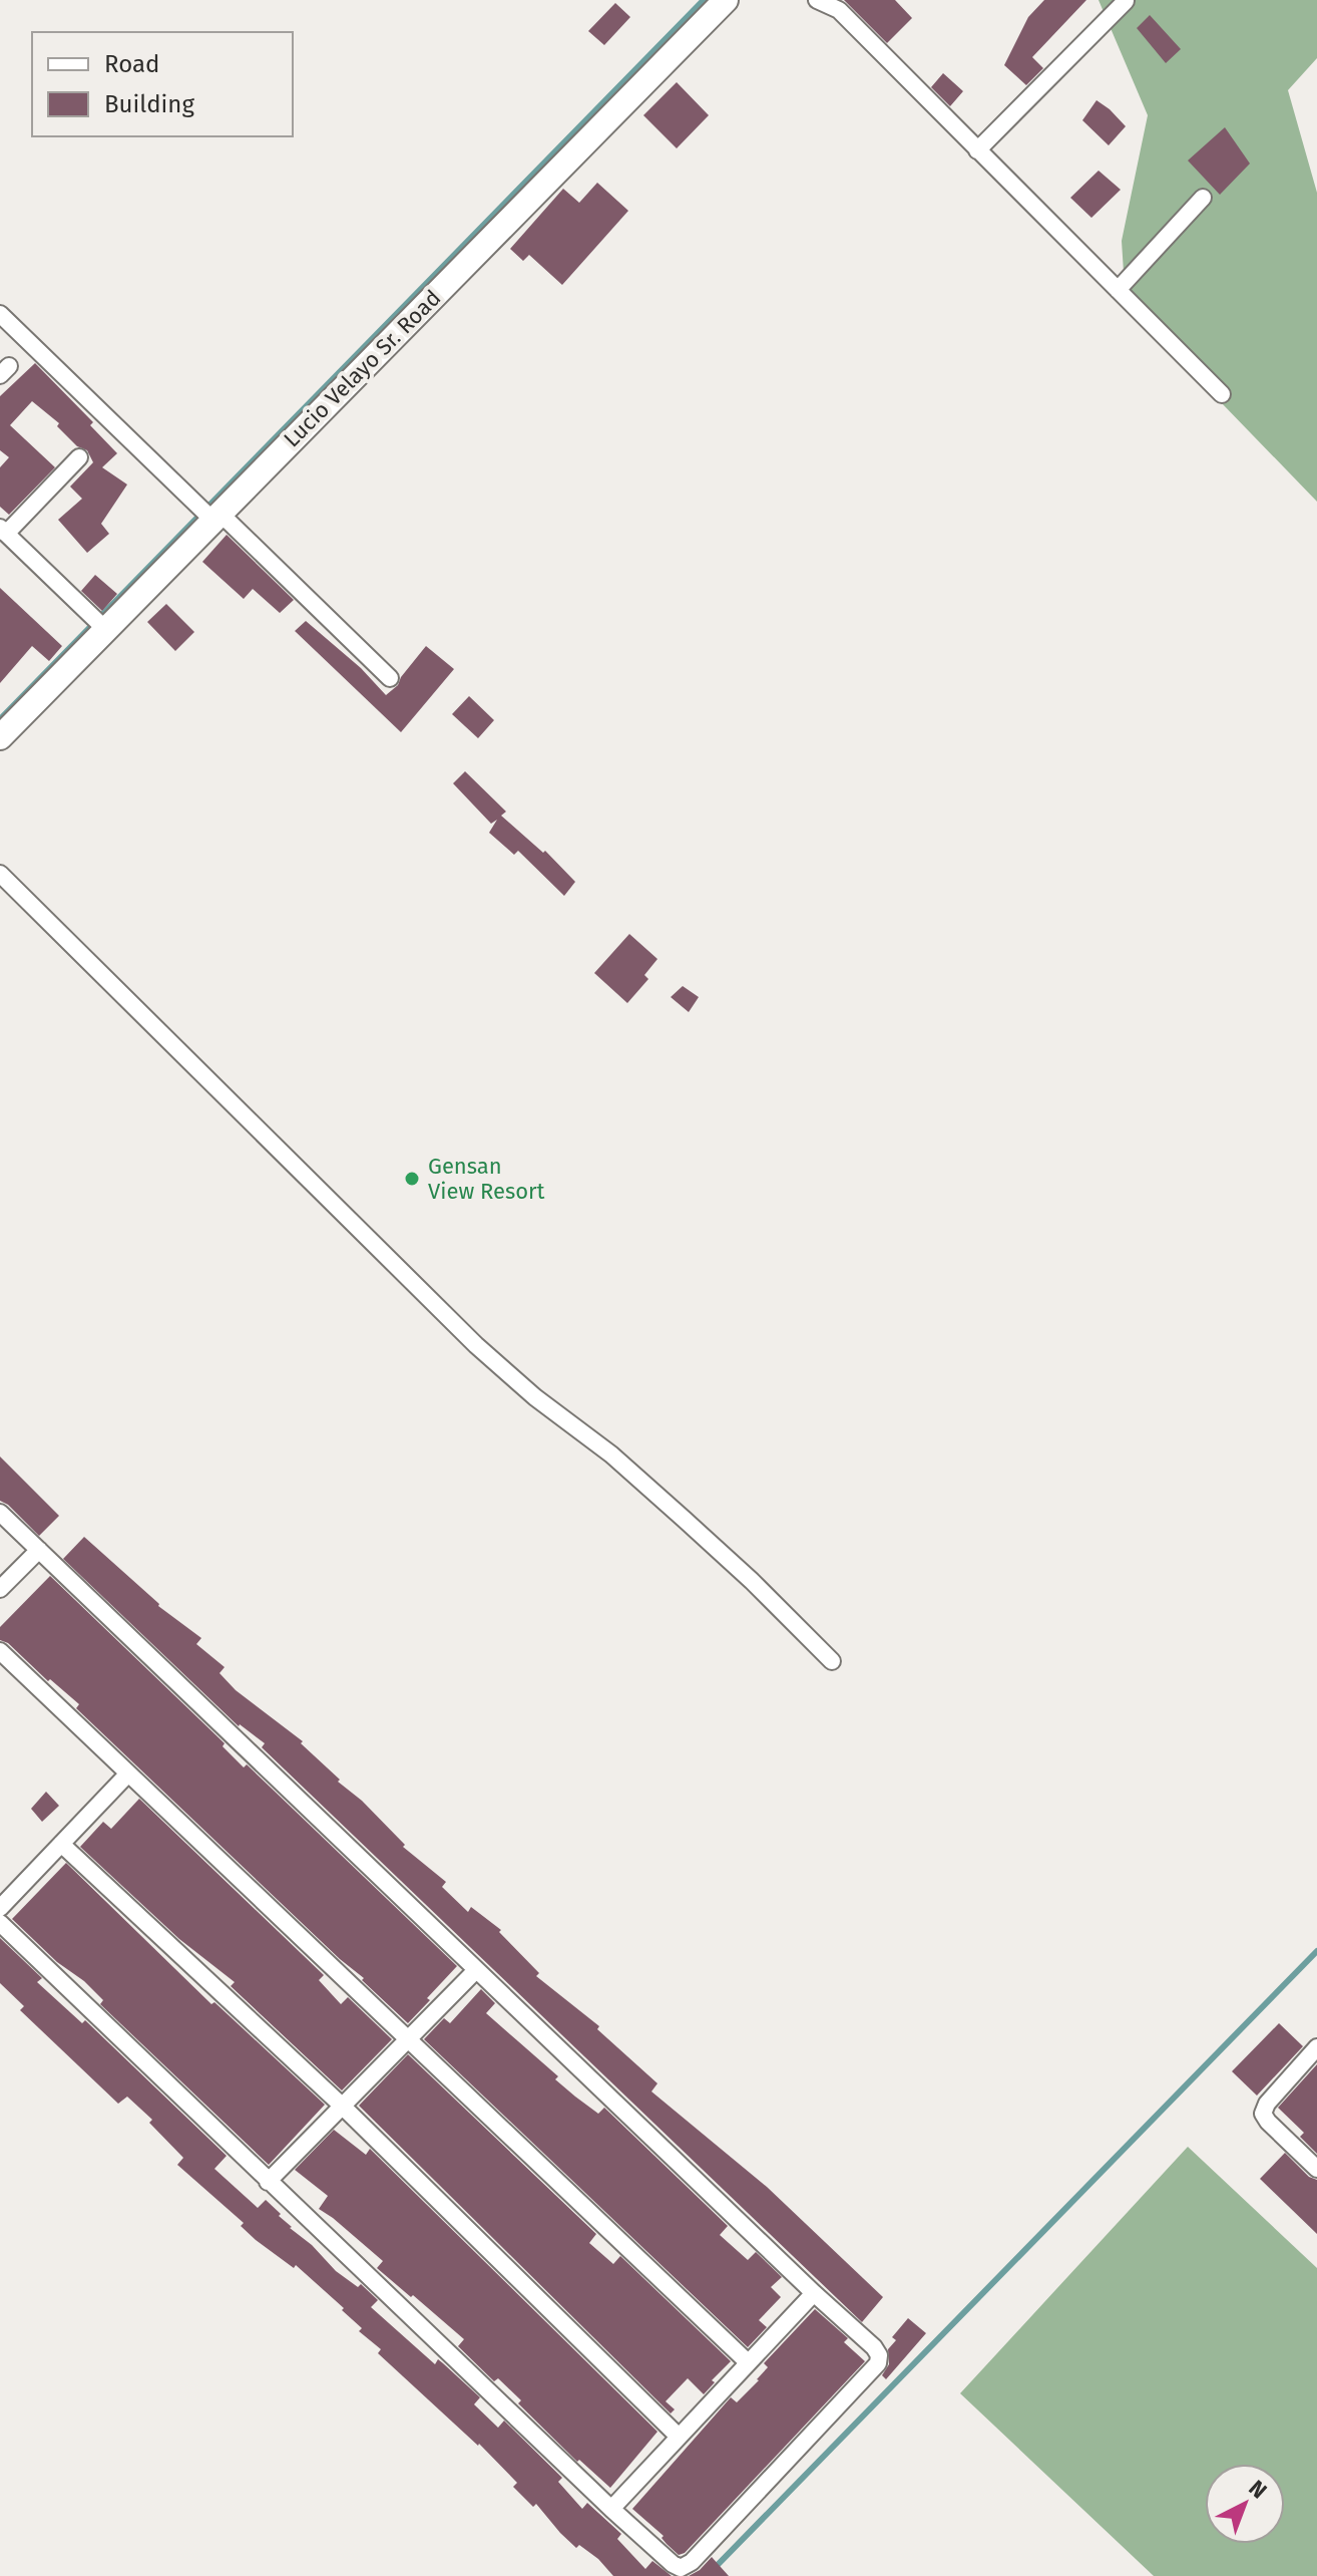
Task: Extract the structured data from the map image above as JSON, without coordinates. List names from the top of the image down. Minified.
{"streets":{"main road":["Lucio Velayo Sr. Road"]},"places":["Gensan View Resort"],"legend":["Road","Building"],"north":"top right"}
